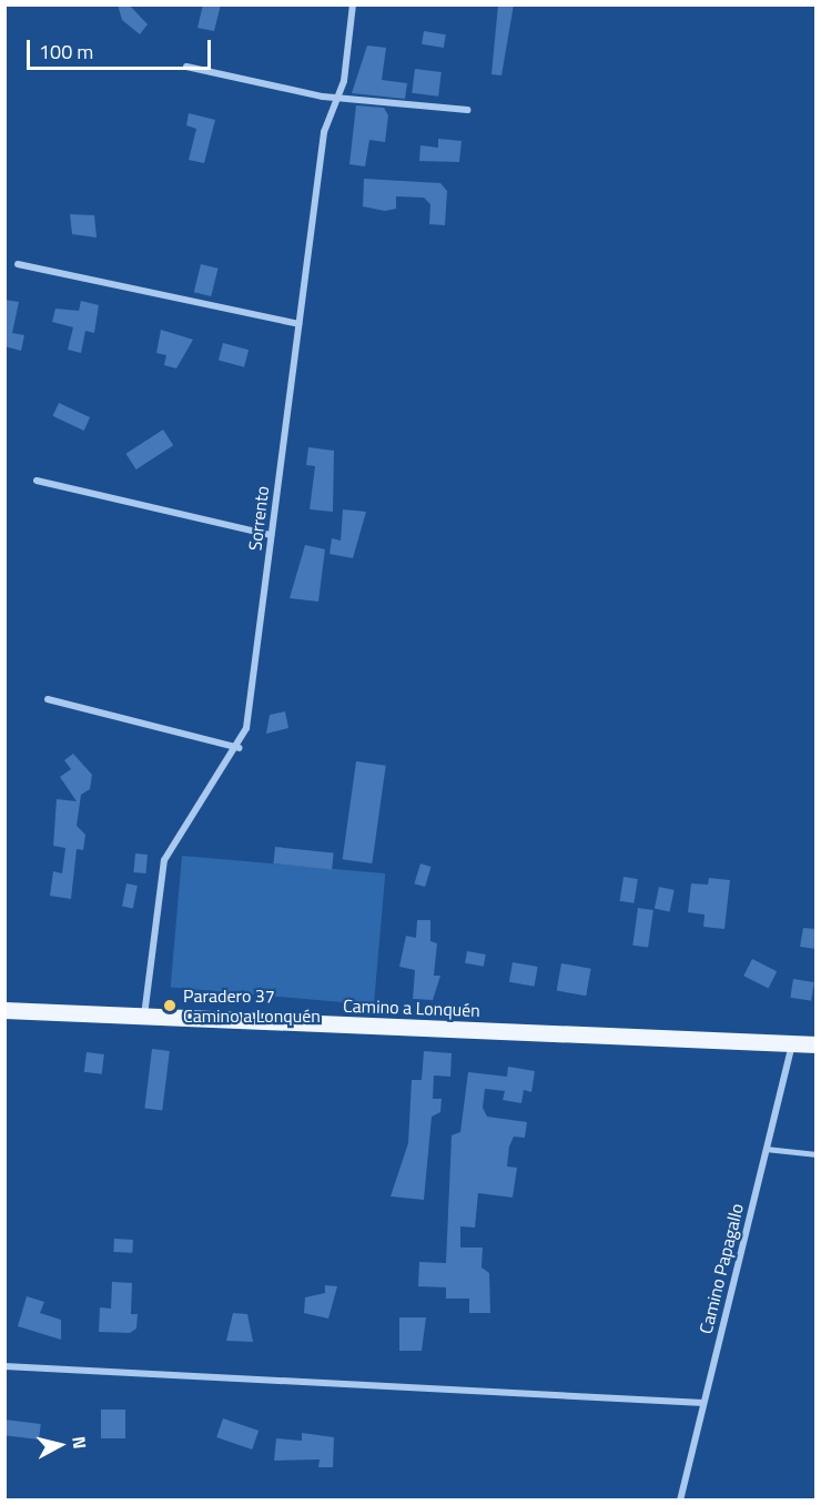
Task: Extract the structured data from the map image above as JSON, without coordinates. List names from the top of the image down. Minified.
{"streets":{"main road":["Camino a Lonquén"],"street":["Sorrento","Camino Papagallo"]},"crossings":[["Sorrento","Camino a Lonquén"],["Camino a Lonquén","Camino Papagallo"]],"places":["Paradero 37 Camino a Lonquén"],"scale_bar":"100 m","north":"right"}
